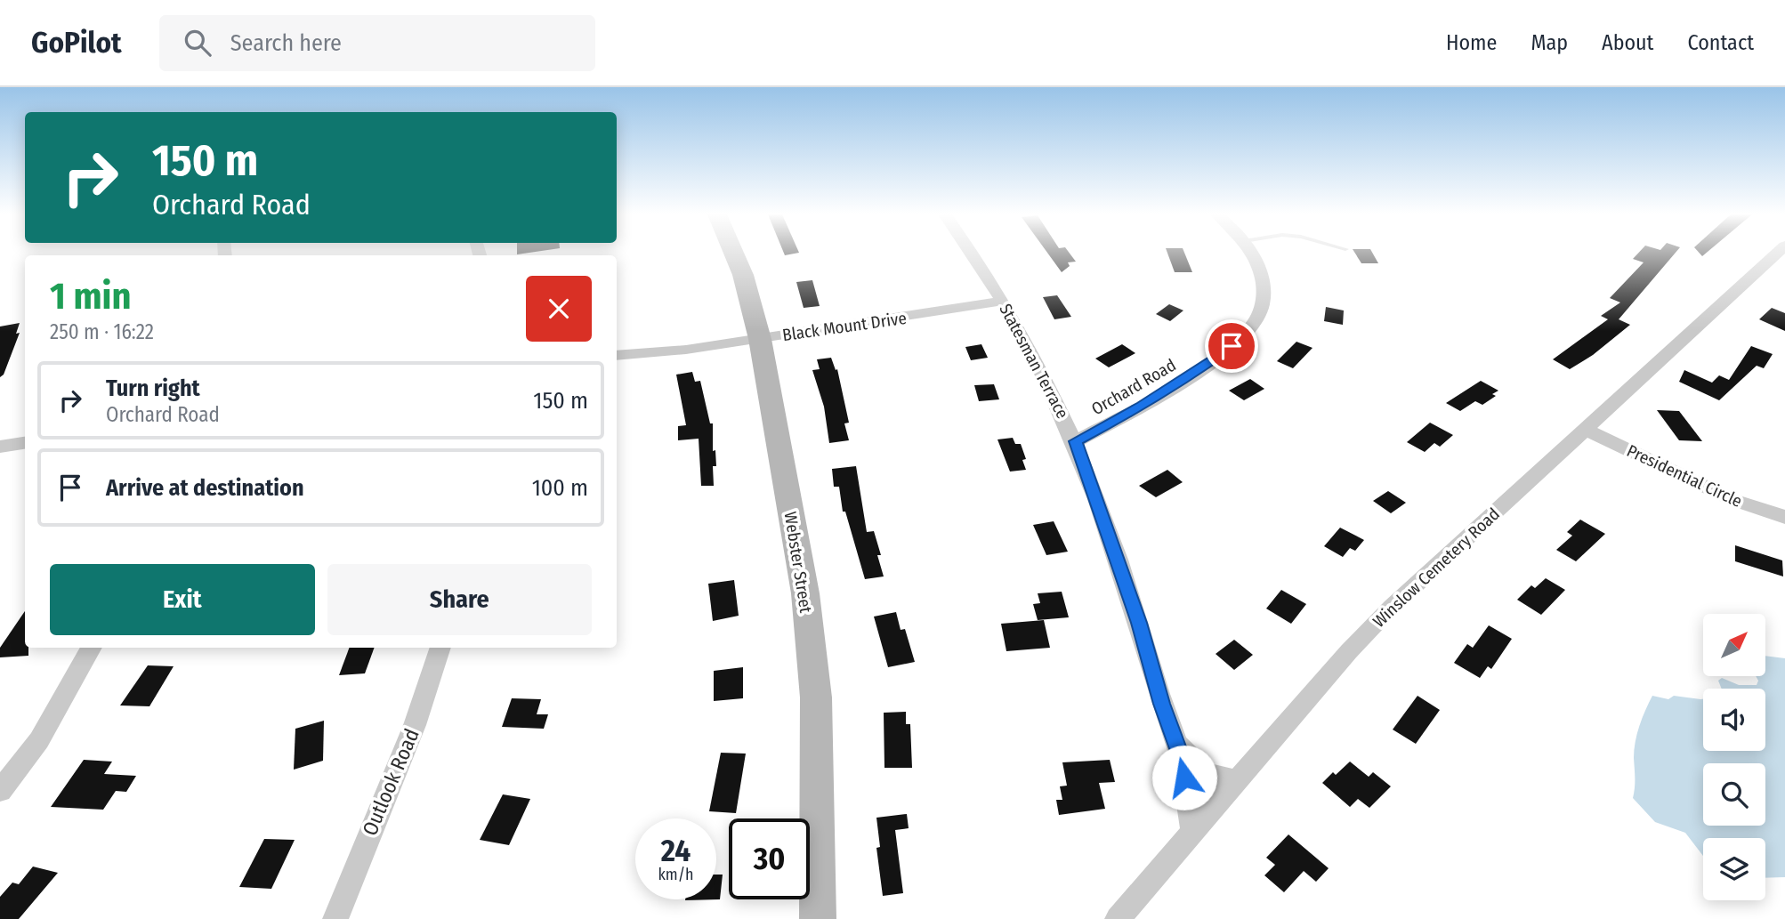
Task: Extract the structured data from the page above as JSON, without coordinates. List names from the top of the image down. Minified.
{"streets":{"street":["Black Mount Drive","Statesman Terrace","Orchard Road","Presidential Circle","Webster Street","Winslow Cemetery Road","Outlook Road"]},"crossings":[["Black Mount Drive","Statesman Terrace"],["Black Mount Drive","Webster Street"],["Statesman Terrace","Orchard Road"],["Statesman Terrace","Winslow Cemetery Road"],["Presidential Circle","Winslow Cemetery Road"]],"north":"top right","page":{"header":"GoPilot","search":"Search here","nav":["Home","Map","About","Contact"],"turn":["150 m","Orchard Road"],"heading":["1 min","250 m · 16:22"],"list":[{"name":"Turn right","note":"Orchard Road","value":"150 m"},{"name":"Arrive at destination","value":"100 m"}],"buttons":["Exit","Share"],"speed":"24 km/h","limit":"30"}}
